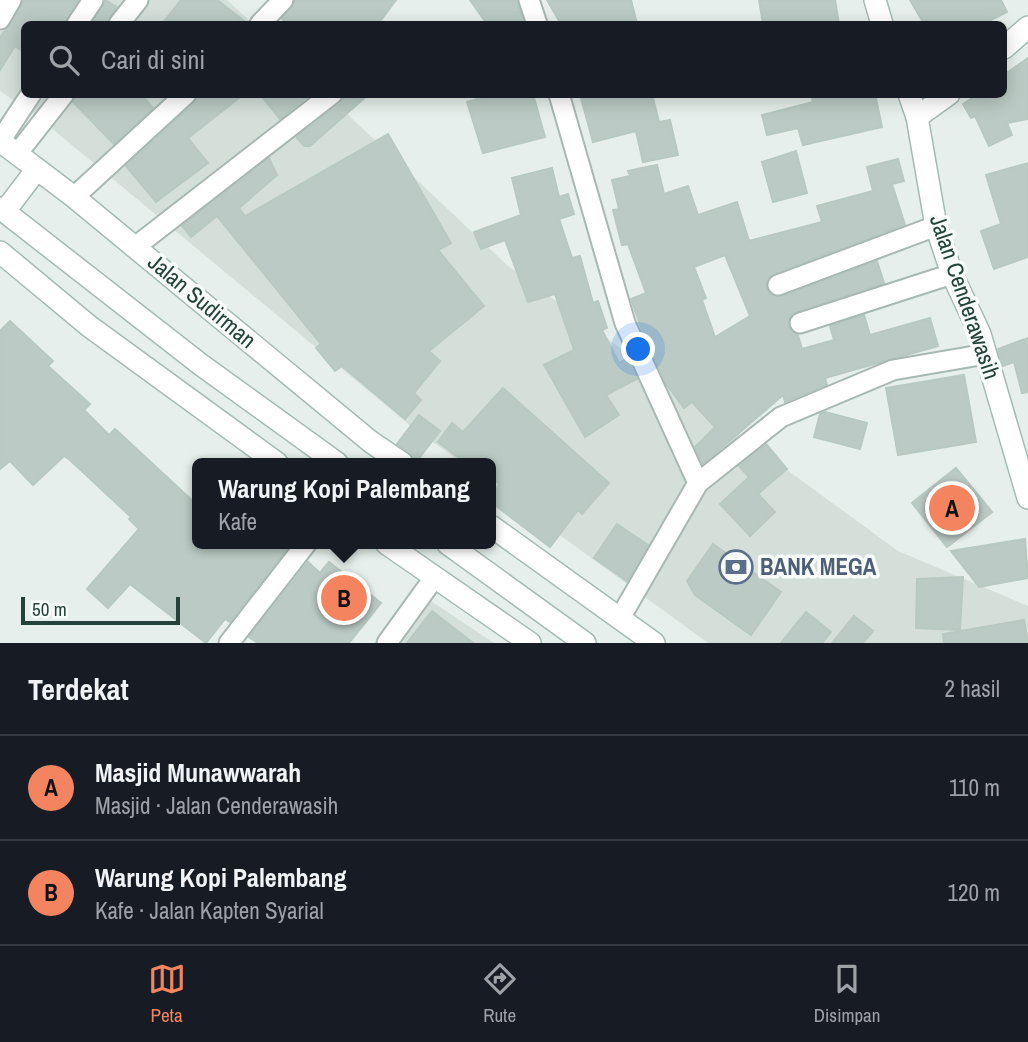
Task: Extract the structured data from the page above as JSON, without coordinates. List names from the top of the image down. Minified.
{"streets":{"main road":["Jalan Cenderawasih","Jalan Sudirman"]},"places":{"bank":["BANK MEGA"]},"scale_bar":"50 m","page":{"search":"Cari di sini","popup":["Warung Kopi Palembang","Kafe"],"pins":["A","B"],"scale":"50 m","heading":["Terdekat","2 hasil"],"list":[{"mark":"A","name":"Masjid Munawwarah","note":"Masjid · Jalan Cenderawasih","value":"110 m"},{"mark":"B","name":"Warung Kopi Palembang","note":"Kafe · Jalan Kapten Syarial","value":"120 m"}],"nav":["Peta","Rute","Disimpan"]}}
